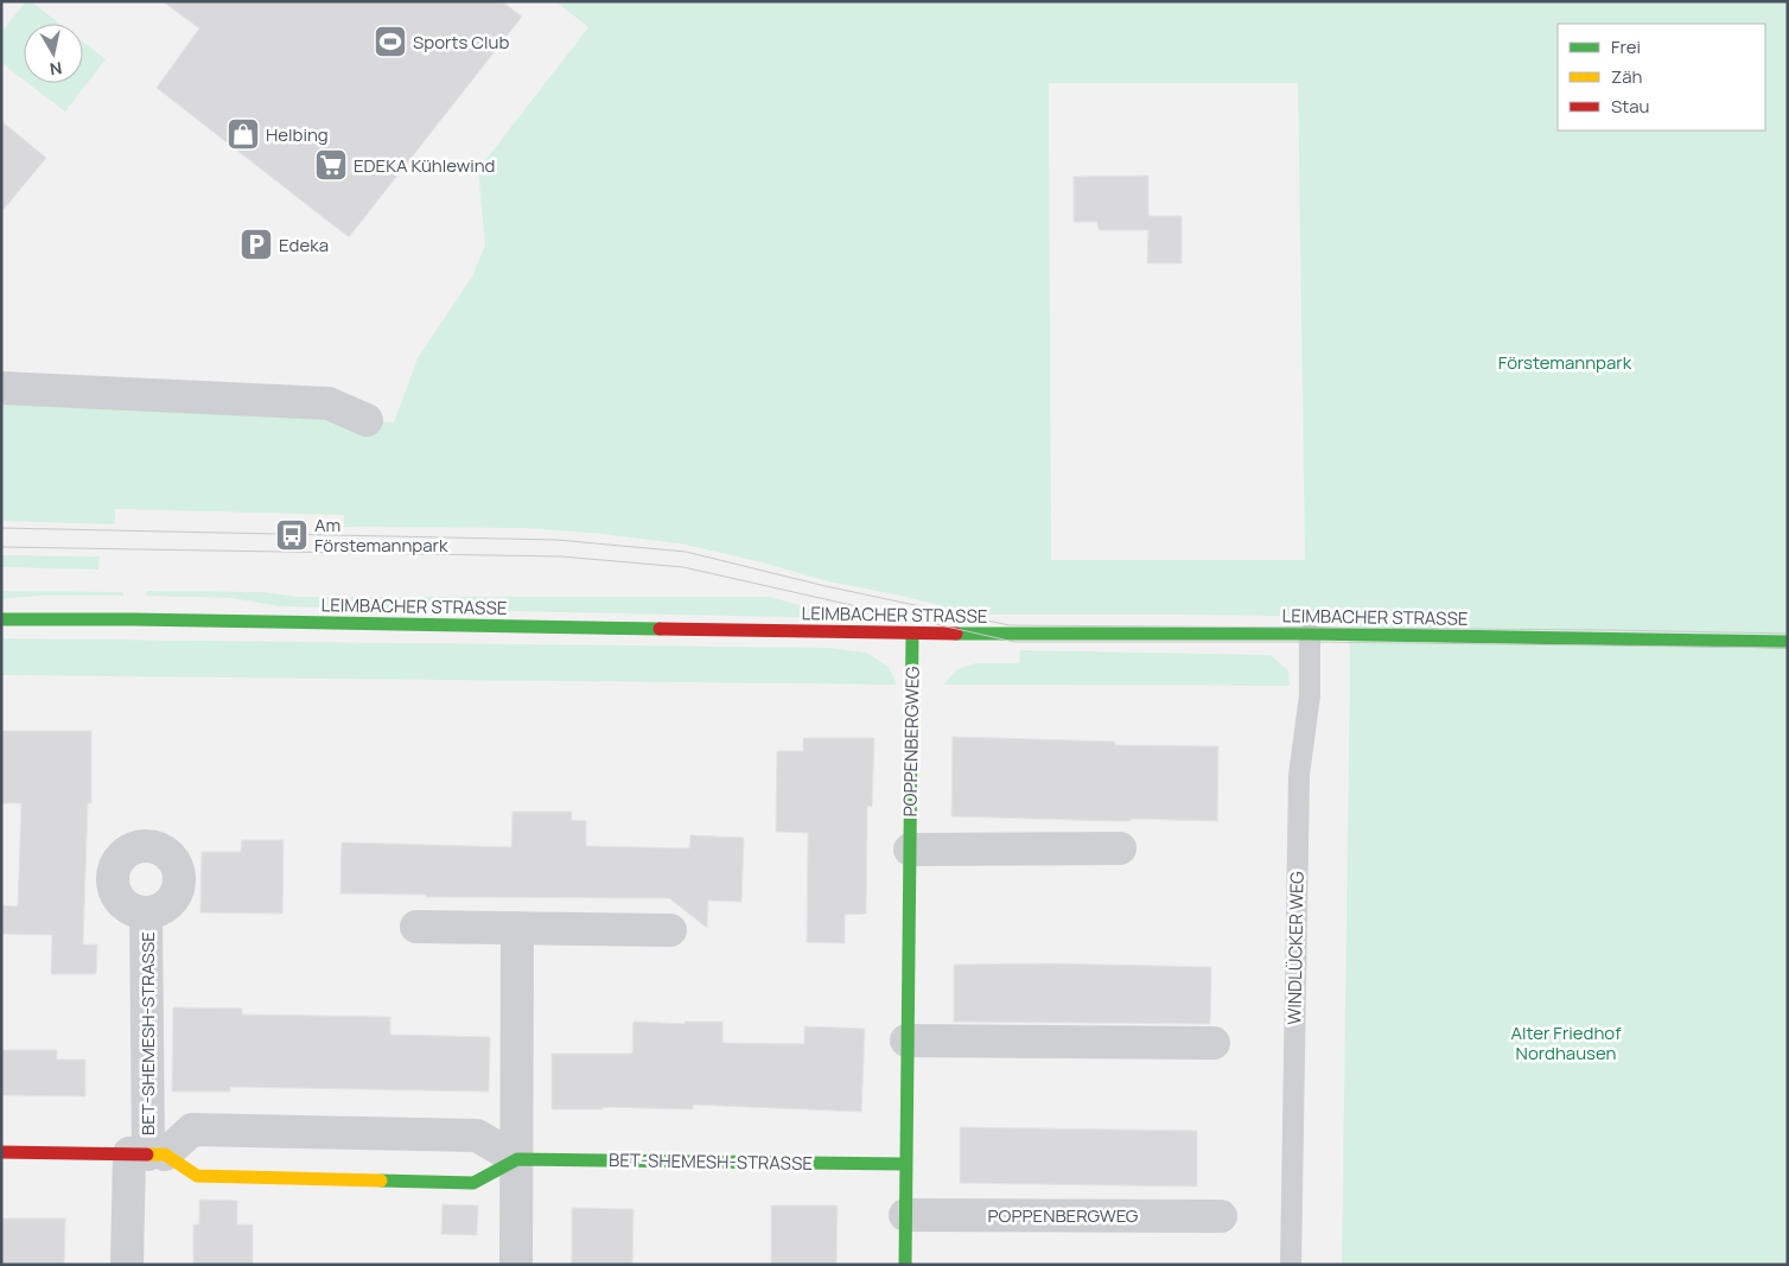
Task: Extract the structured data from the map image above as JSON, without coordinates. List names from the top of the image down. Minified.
{"streets":{"street":["LEIMBACHER STRASSE","POPPENBERGWEG","BET-SHEMESH-STRASSE"],"lane":["WINDLÜCKER WEG"]},"crossings":[["LEIMBACHER STRASSE","POPPENBERGWEG"],["LEIMBACHER STRASSE","WINDLÜCKER WEG"],["POPPENBERGWEG","BET-SHEMESH-STRASSE"]],"parks":["Förstemannpark","Alter Friedhof Nordhausen"],"places":{"sports":["Sports Club"],"shop":["Helbing"],"supermarket":["EDEKA Kühlewind"],"parking":["Edeka"],"bus stop":["Am Förstemannpark"]},"legend":["Frei","Zäh","Stau"],"north":"bottom"}
